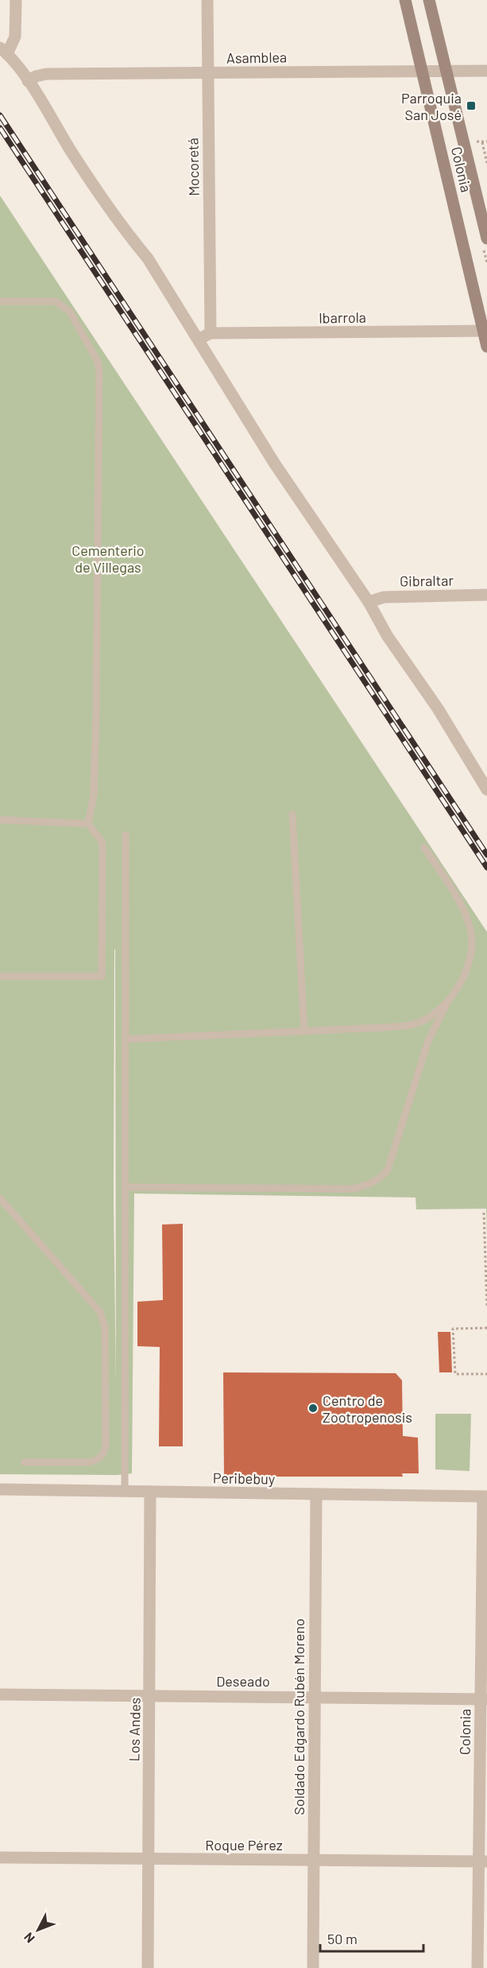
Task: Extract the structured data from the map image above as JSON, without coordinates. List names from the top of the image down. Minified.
{"streets":{"street":["Asamblea","Mocoretá","Colonia","Ibarrola","Gibraltar","Peribebuy","Deseado","Soldado Edgardo Rubén Moreno","Los Andes","Roque Pérez"]},"crossings":[["Asamblea","Mocoretá"],["Asamblea","Colonia"],["Mocoretá","Ibarrola"],["Colonia","Ibarrola"],["Colonia","Peribebuy"],["Colonia","Deseado"],["Colonia","Roque Pérez"],["Peribebuy","Soldado Edgardo Rubén Moreno"],["Peribebuy","Los Andes"],["Deseado","Soldado Edgardo Rubén Moreno"],["Deseado","Los Andes"],["Soldado Edgardo Rubén Moreno","Roque Pérez"],["Los Andes","Roque Pérez"]],"parks":["Cementerio de Villegas"],"places":{"transit":["Parroquia San José"],"other":["Centro de Zootropenosis"]},"scale_bar":"50 m","north":"bottom left"}
